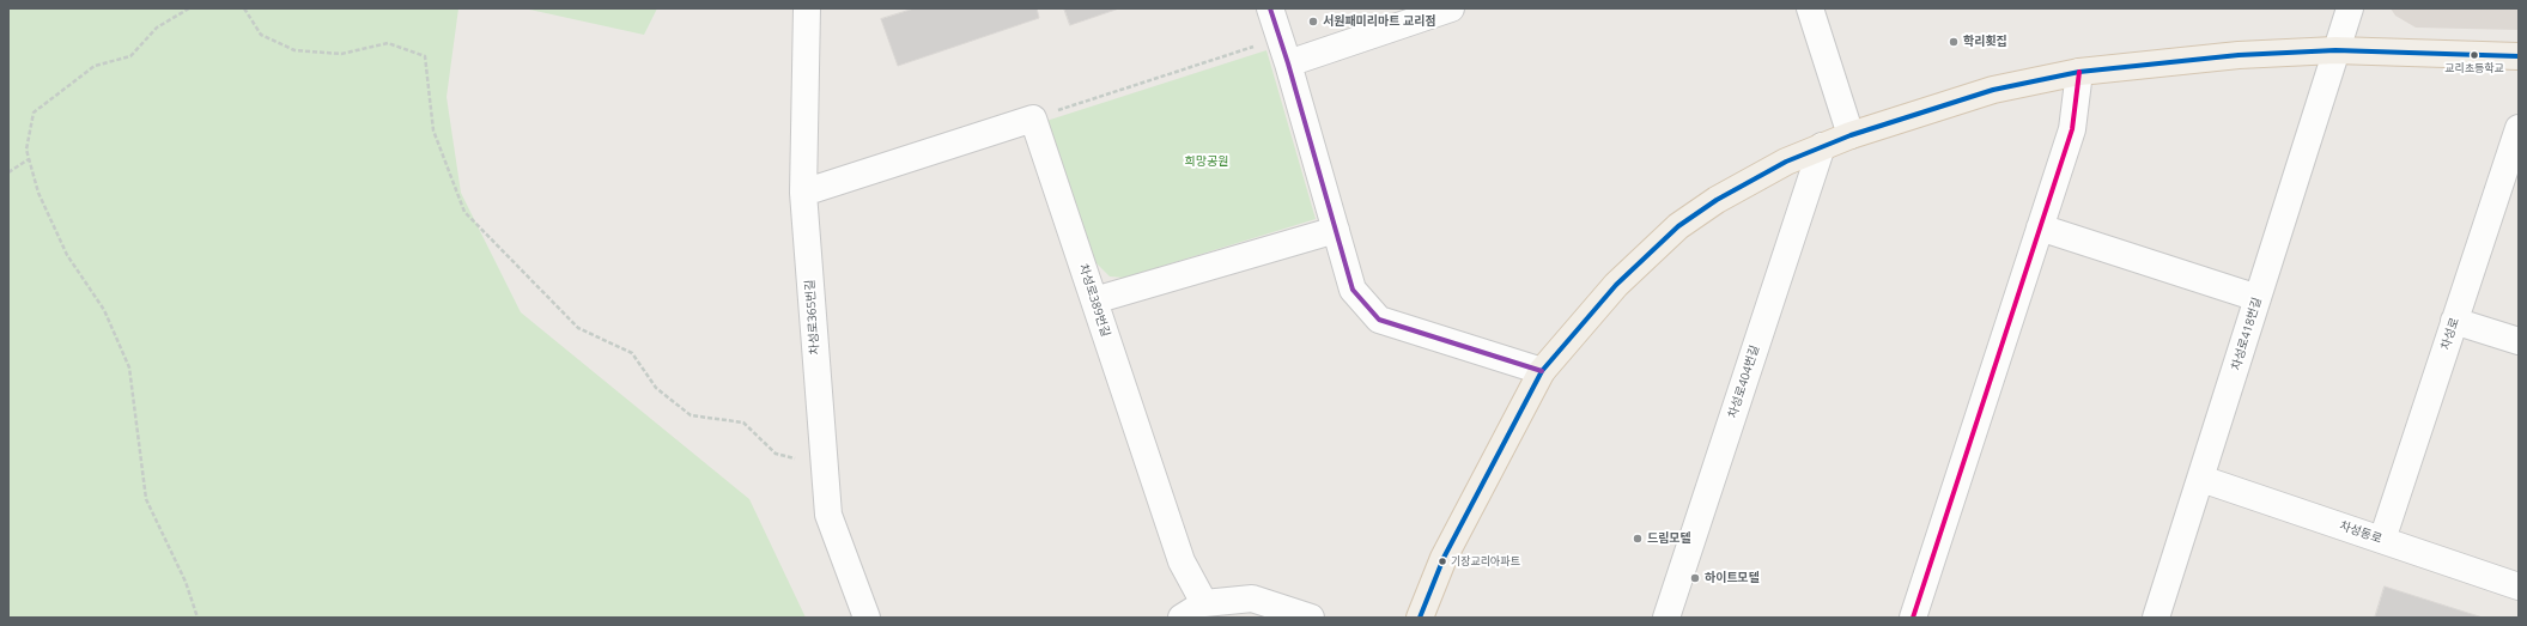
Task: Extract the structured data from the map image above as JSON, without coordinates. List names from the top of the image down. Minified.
{"streets":{"street":["차성로389번길","차성로365번길","차성로418번길","차성로","차성로404번길","차성동로"]},"crossings":[["차성로418번길","차성동로"],["차성로","차성동로"]],"parks":["희망공원"],"places":["서원패미리마트 교리점","학리횟집","교리초등학교","드림모텔","기장교리아파트","하이트모텔"]}
